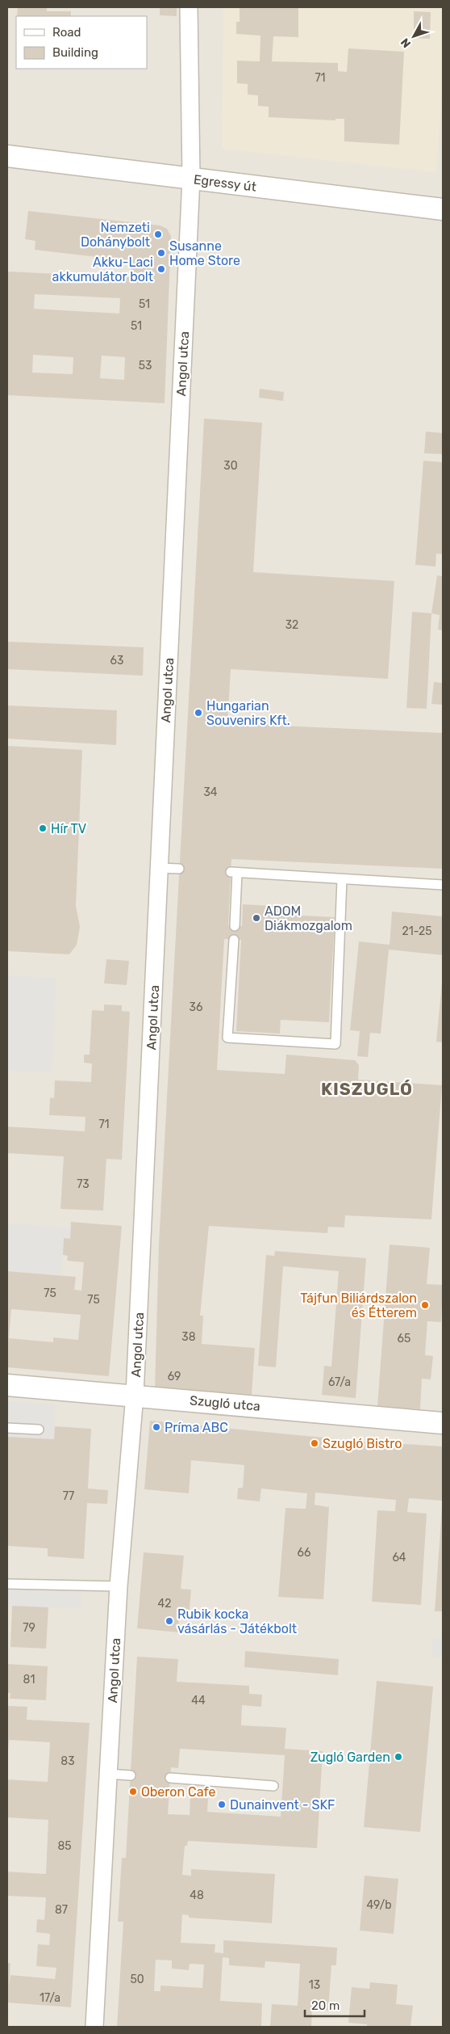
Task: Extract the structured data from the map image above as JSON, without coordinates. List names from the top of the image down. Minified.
{"streets":{"street":["Egressy út","Angol utca","Szugló utca"]},"crossings":[["Egressy út","Angol utca"],["Angol utca","Szugló utca"]],"districts":["KISZUGLÓ"],"places":["Nemzeti Dohánybolt","Susanne Home Store","Akku-Laci akkumulátor bolt","Hungarian Souvenirs Kft.","Hír TV","ADOM Diákmozgalom","Tájfun Biliárdszalon és Étterem","Príma ABC","Szugló Bistro","Rubik kocka vásárlás - Játékbolt","Zugló Garden","Oberon Cafe","Dunainvent - SKF"],"house_numbers":["71","51","51","53","30","32","63","34","21-25","36","71","73","75","75","38","65","69","67/a","77","66","64","42","79","81","44","83","85","48","49/b","87","50","13","17/a"],"legend":["Road","Building"],"scale_bar":"20 m","north":"bottom left"}
